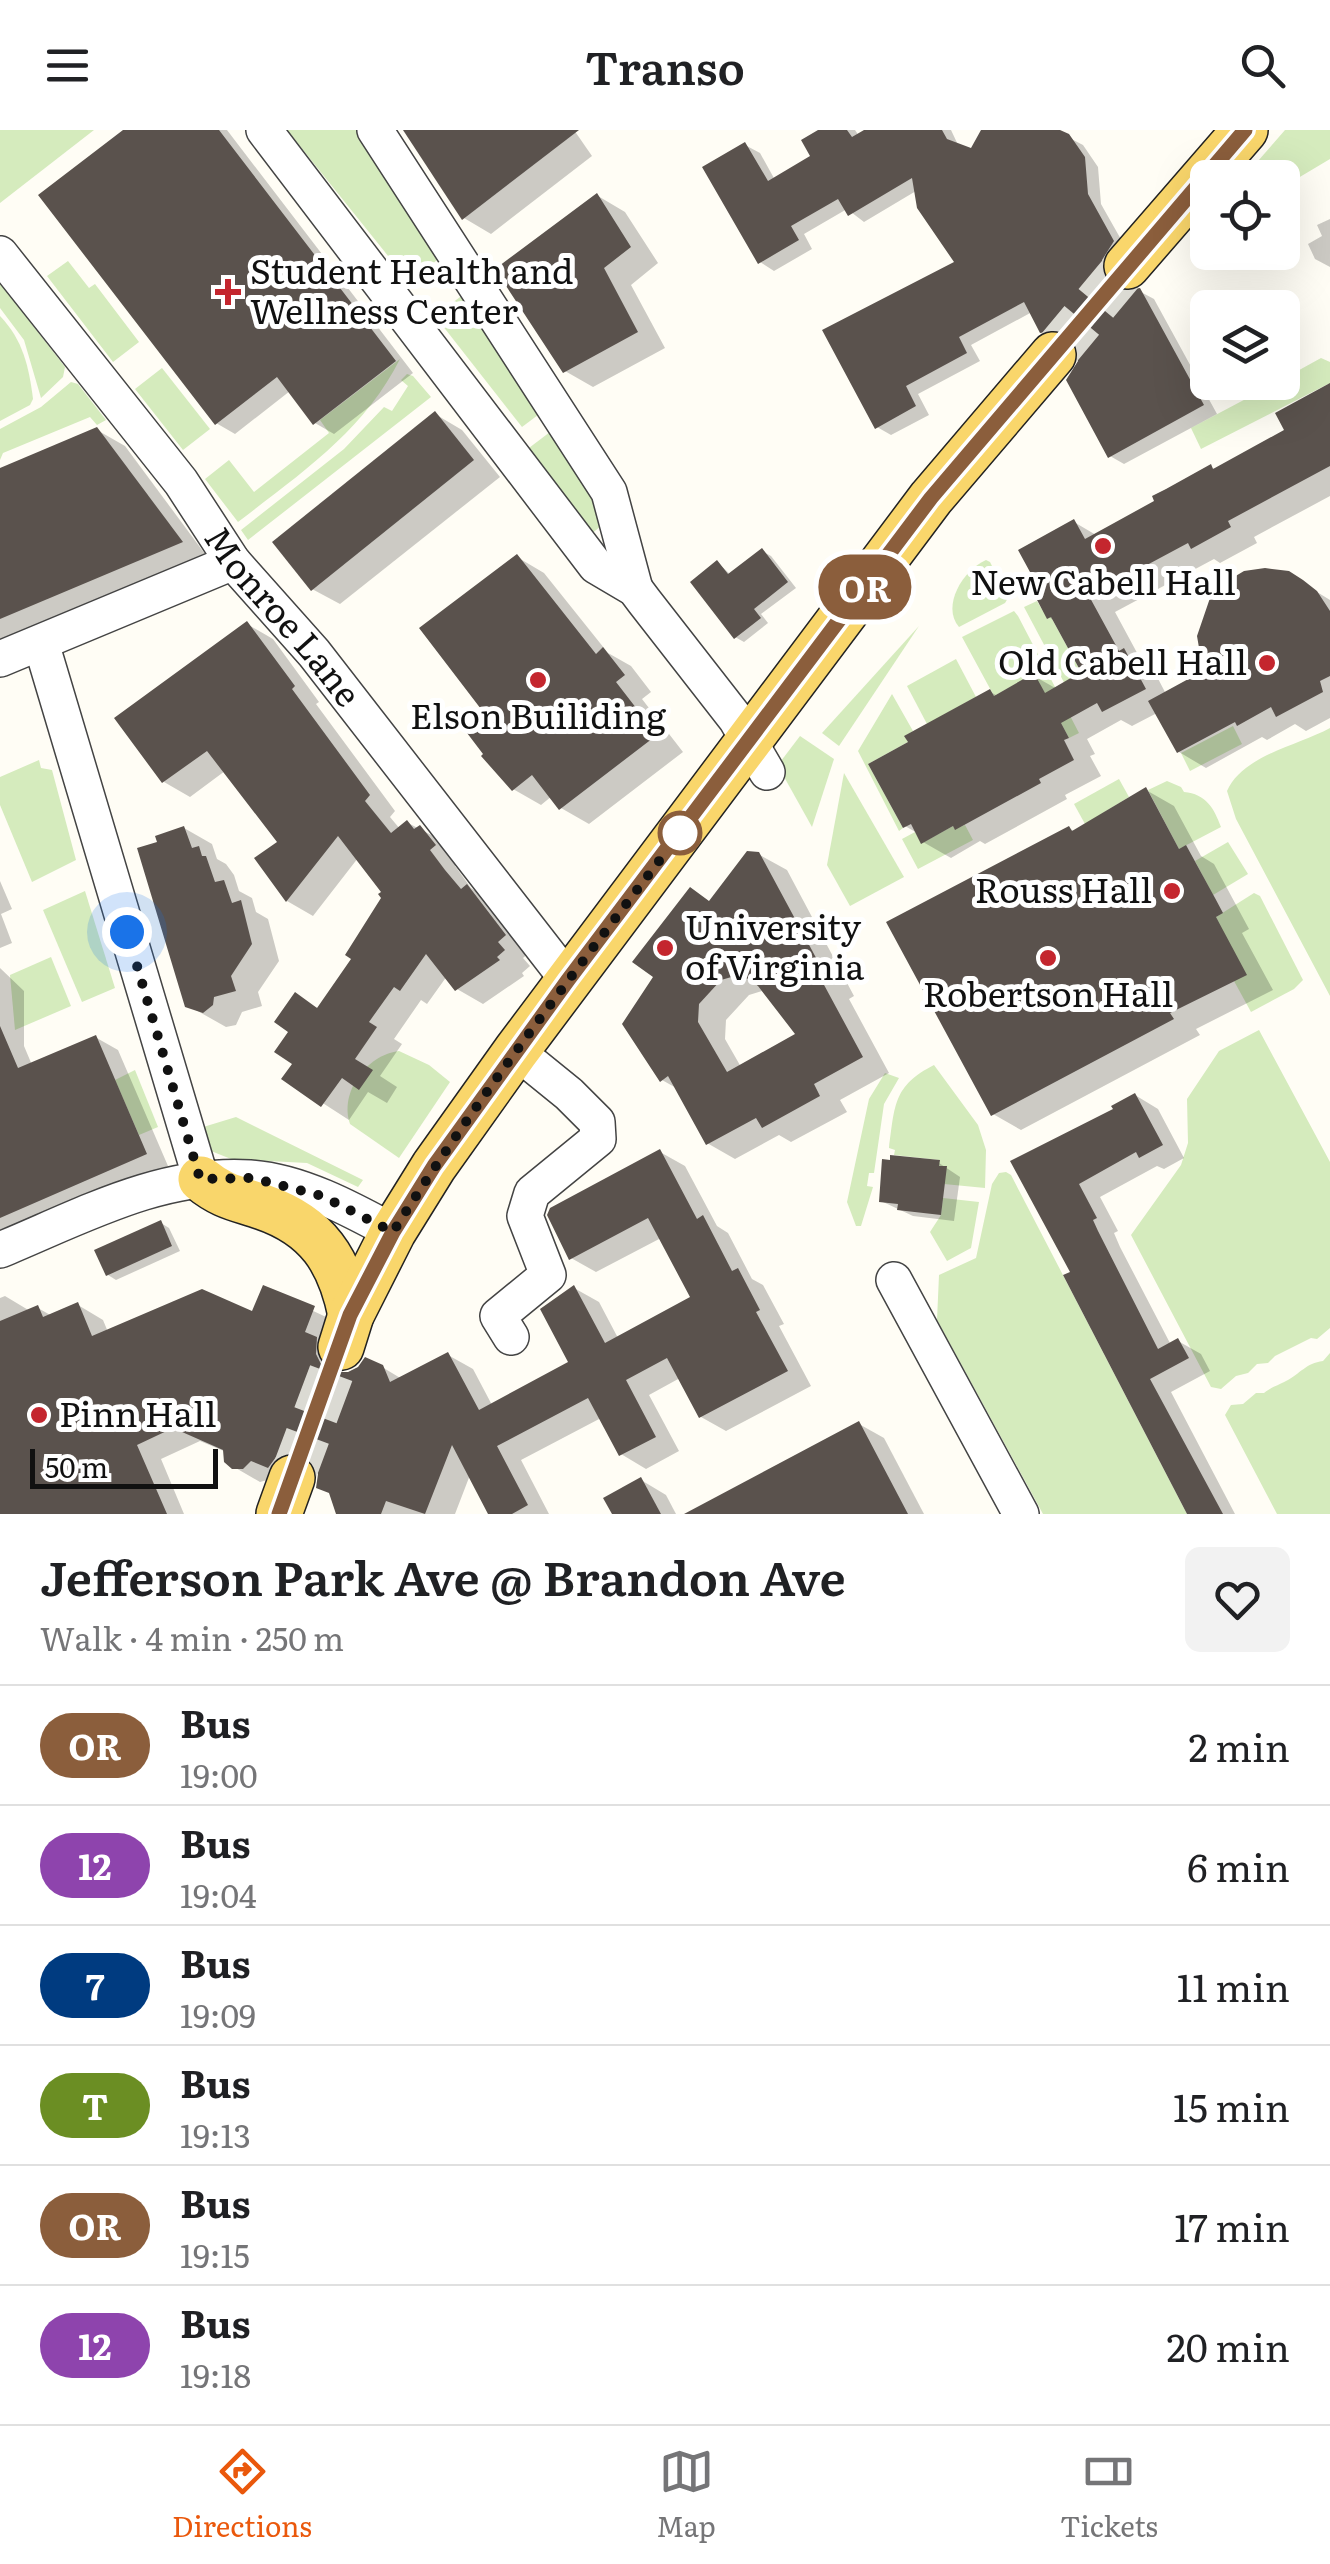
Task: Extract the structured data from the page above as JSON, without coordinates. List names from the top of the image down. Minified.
{"streets":{"street":["Monroe Lane"]},"places":{"health":["Student Health and Wellness Center"],"other":["New Cabell Hall","Old Cabell Hall","Elson Builiding","Rouss Hall","University of Virginia","Robertson Hall","Pinn Hall"]},"lines":["bus line OR"],"scale_bar":"50 m","page":{"header":"Transo","on_map":"OR","scale":"50 m","heading":["Jefferson Park Ave @ Brandon Ave","Walk · 4 min · 250 m"],"list":[{"mark":"OR","name":"Bus","note":"19:00","value":"2 min"},{"mark":"12","name":"Bus","note":"19:04","value":"6 min"},{"mark":"7","name":"Bus","note":"19:09","value":"11 min"},{"mark":"T","name":"Bus","note":"19:13","value":"15 min"},{"mark":"OR","name":"Bus","note":"19:15","value":"17 min"},{"mark":"12","name":"Bus","note":"19:18","value":"20 min"}],"tabs":["Directions","Map","Tickets"]}}
